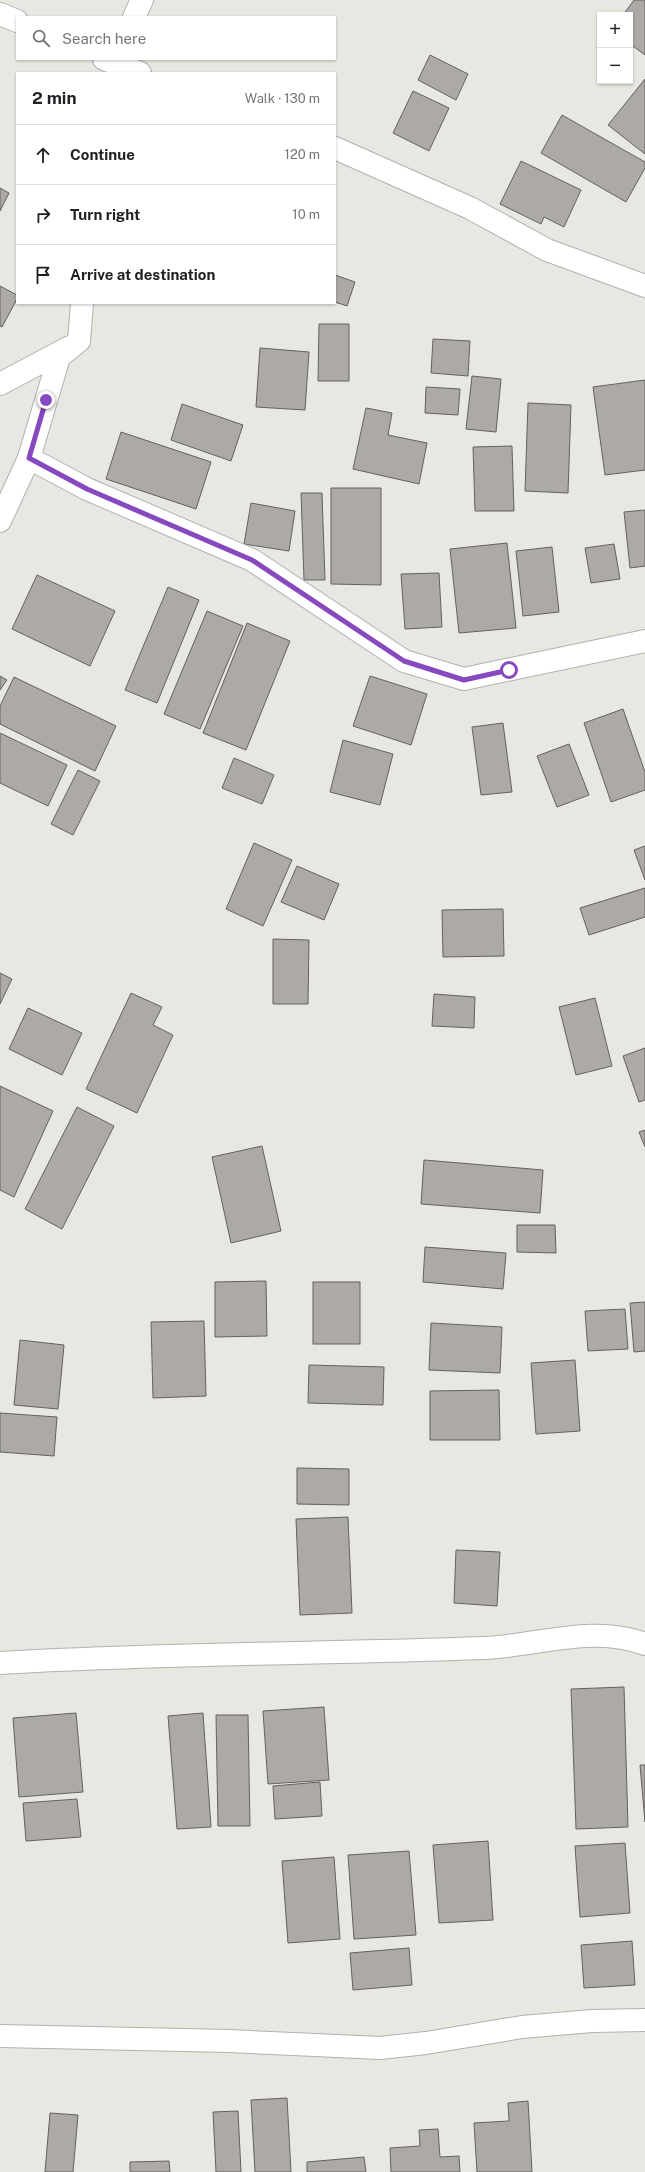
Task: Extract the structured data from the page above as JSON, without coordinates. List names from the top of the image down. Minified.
{"page":{"map_buttons":["+","−"],"search":"Search here","heading":["2 min","Walk · 130 m"],"list":[["Continue","120 m"],["Turn right","10 m"],"Arrive at destination"]}}
